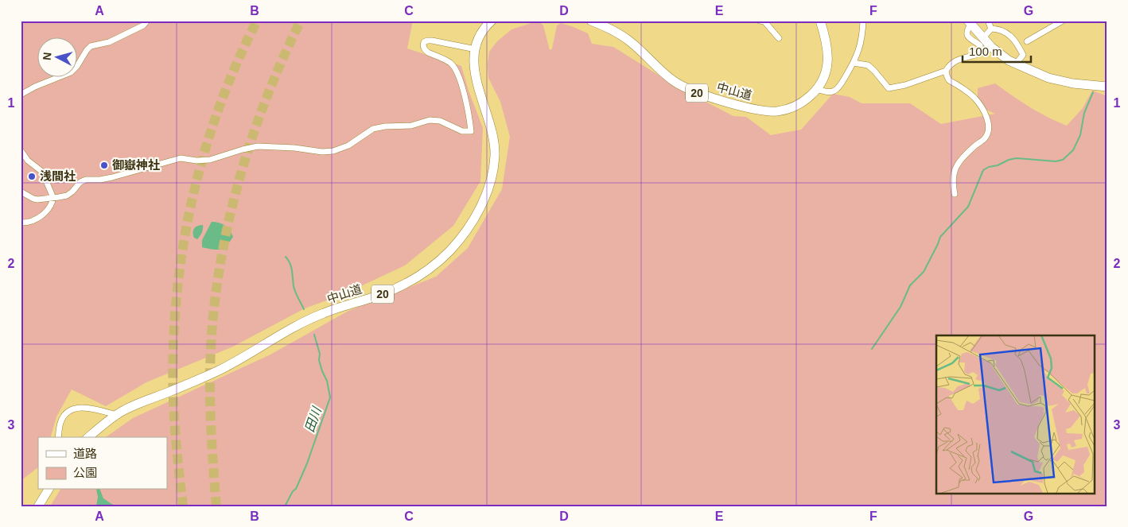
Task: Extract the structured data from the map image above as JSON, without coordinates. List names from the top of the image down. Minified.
{"streets":{"highway":["中山道","20"]},"water":["田川"],"places":["御嶽神社","浅間社"],"legend":["道路","公園"],"scale_bar":"100 m","north":"left","grid":{"columns":["A","B","C","D","E","F","G"],"rows":["1","2","3"]}}
